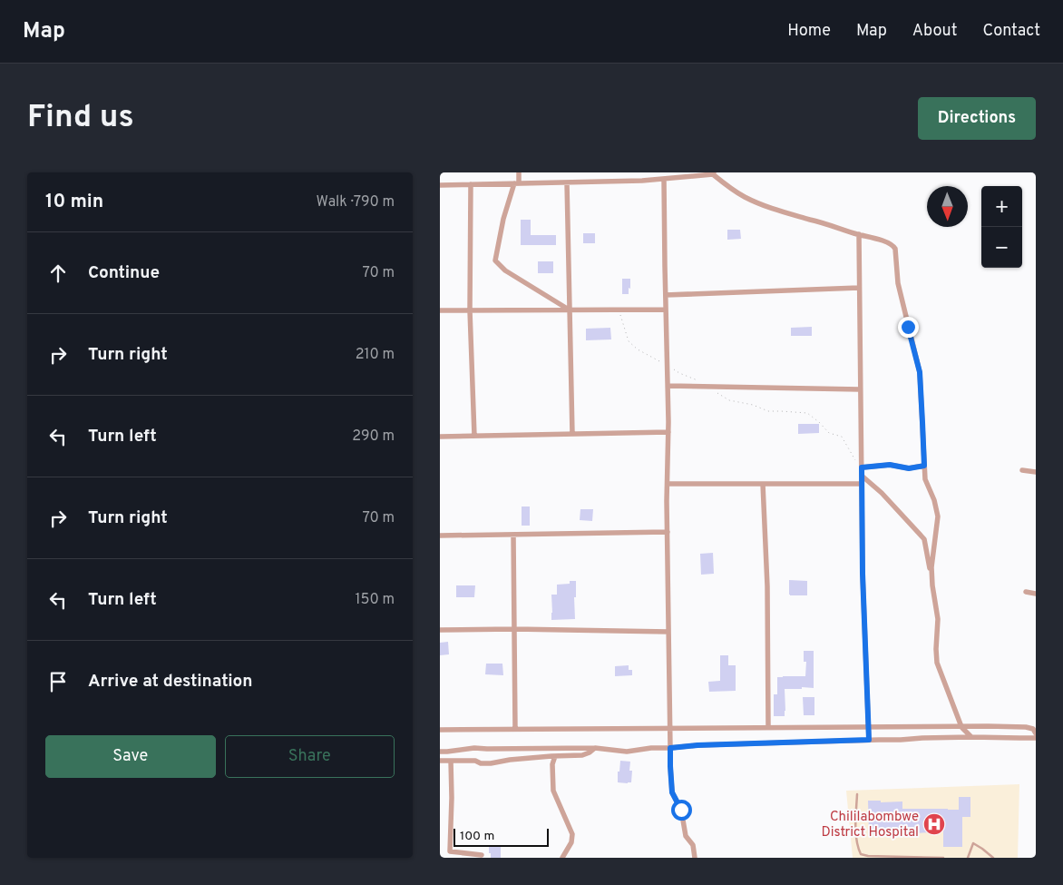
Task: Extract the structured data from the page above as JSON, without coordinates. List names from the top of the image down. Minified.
{"places":{"hospital":["Chililabombwe District Hospital"]},"scale_bar":"100 m","north":"bottom","page":{"header":"Map","nav":["Home","Map","About","Contact"],"buttons":["Directions",["Save","Share"]],"title":"Find us","heading":["10 min","Walk · 790 m"],"map_buttons":["+","−"],"list":[["Continue","70 m"],["Turn right","210 m"],["Turn left","290 m"],["Turn right","70 m"],["Turn left","150 m"],"Arrive at destination"],"scale":"100 m"}}
